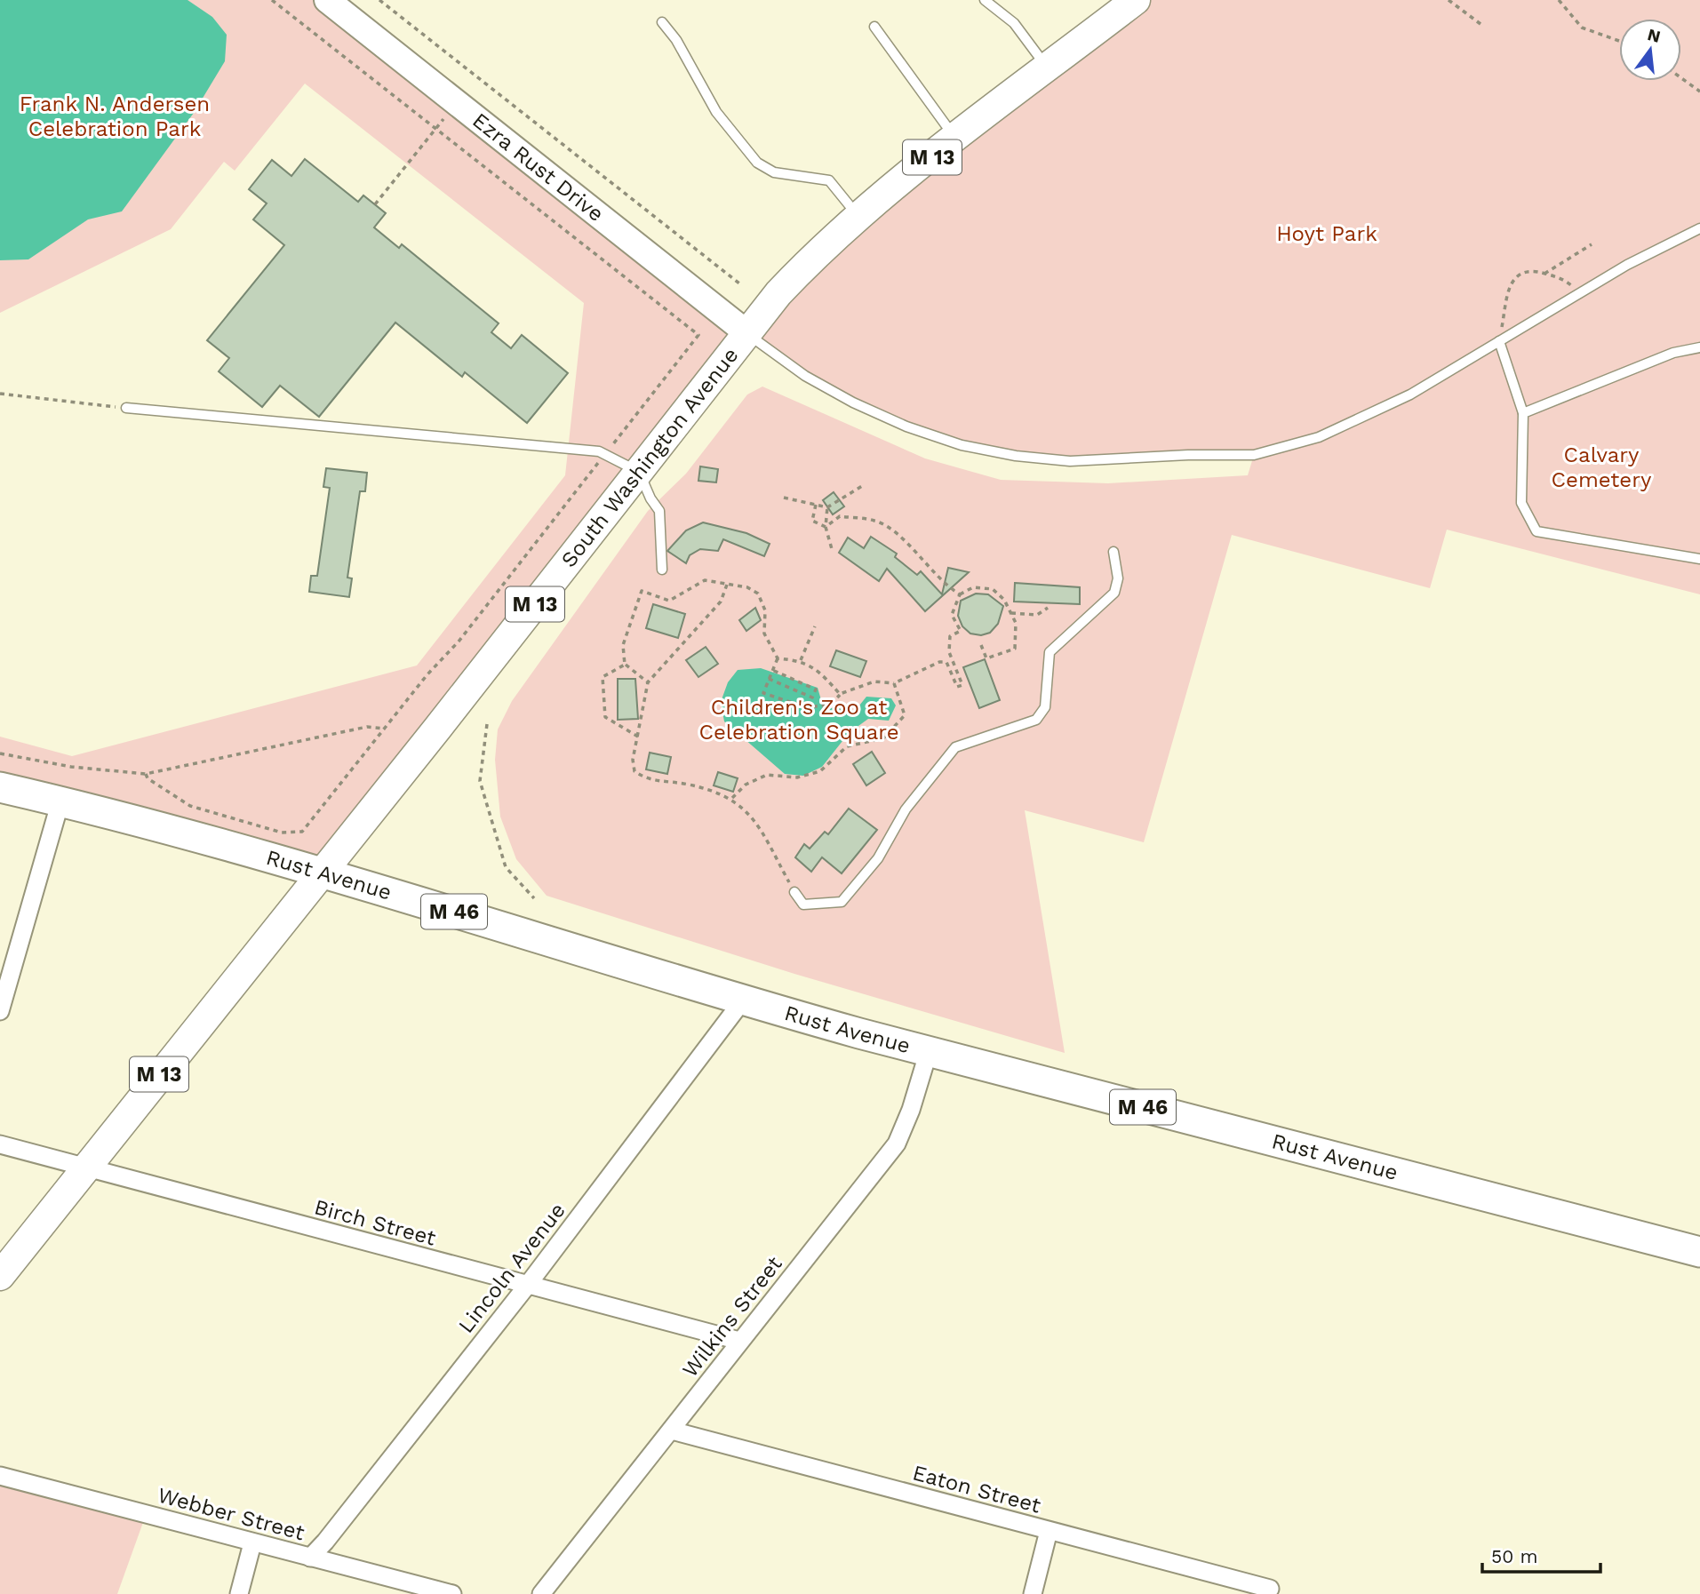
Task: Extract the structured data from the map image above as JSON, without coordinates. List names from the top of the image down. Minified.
{"streets":{"highway":["Rust Avenue","M 46"],"main road":["M 13","Ezra Rust Drive","South Washington Avenue"],"street":["Birch Street","Lincoln Avenue","Wilkins Street","Eaton Street","Webber Street"]},"crossings":[["Ezra Rust Drive","South Washington Avenue"],["South Washington Avenue","Rust Avenue"],["South Washington Avenue","Birch Street"],["Rust Avenue","Lincoln Avenue"],["Rust Avenue","Wilkins Street"],["Birch Street","Lincoln Avenue"],["Birch Street","Wilkins Street"],["Lincoln Avenue","Webber Street"],["Wilkins Street","Eaton Street"]],"parks":["Frank N. Andersen Celebration Park","Hoyt Park","Calvary Cemetery","Children's Zoo at Celebration Square"],"scale_bar":"50 m","north":"top"}
